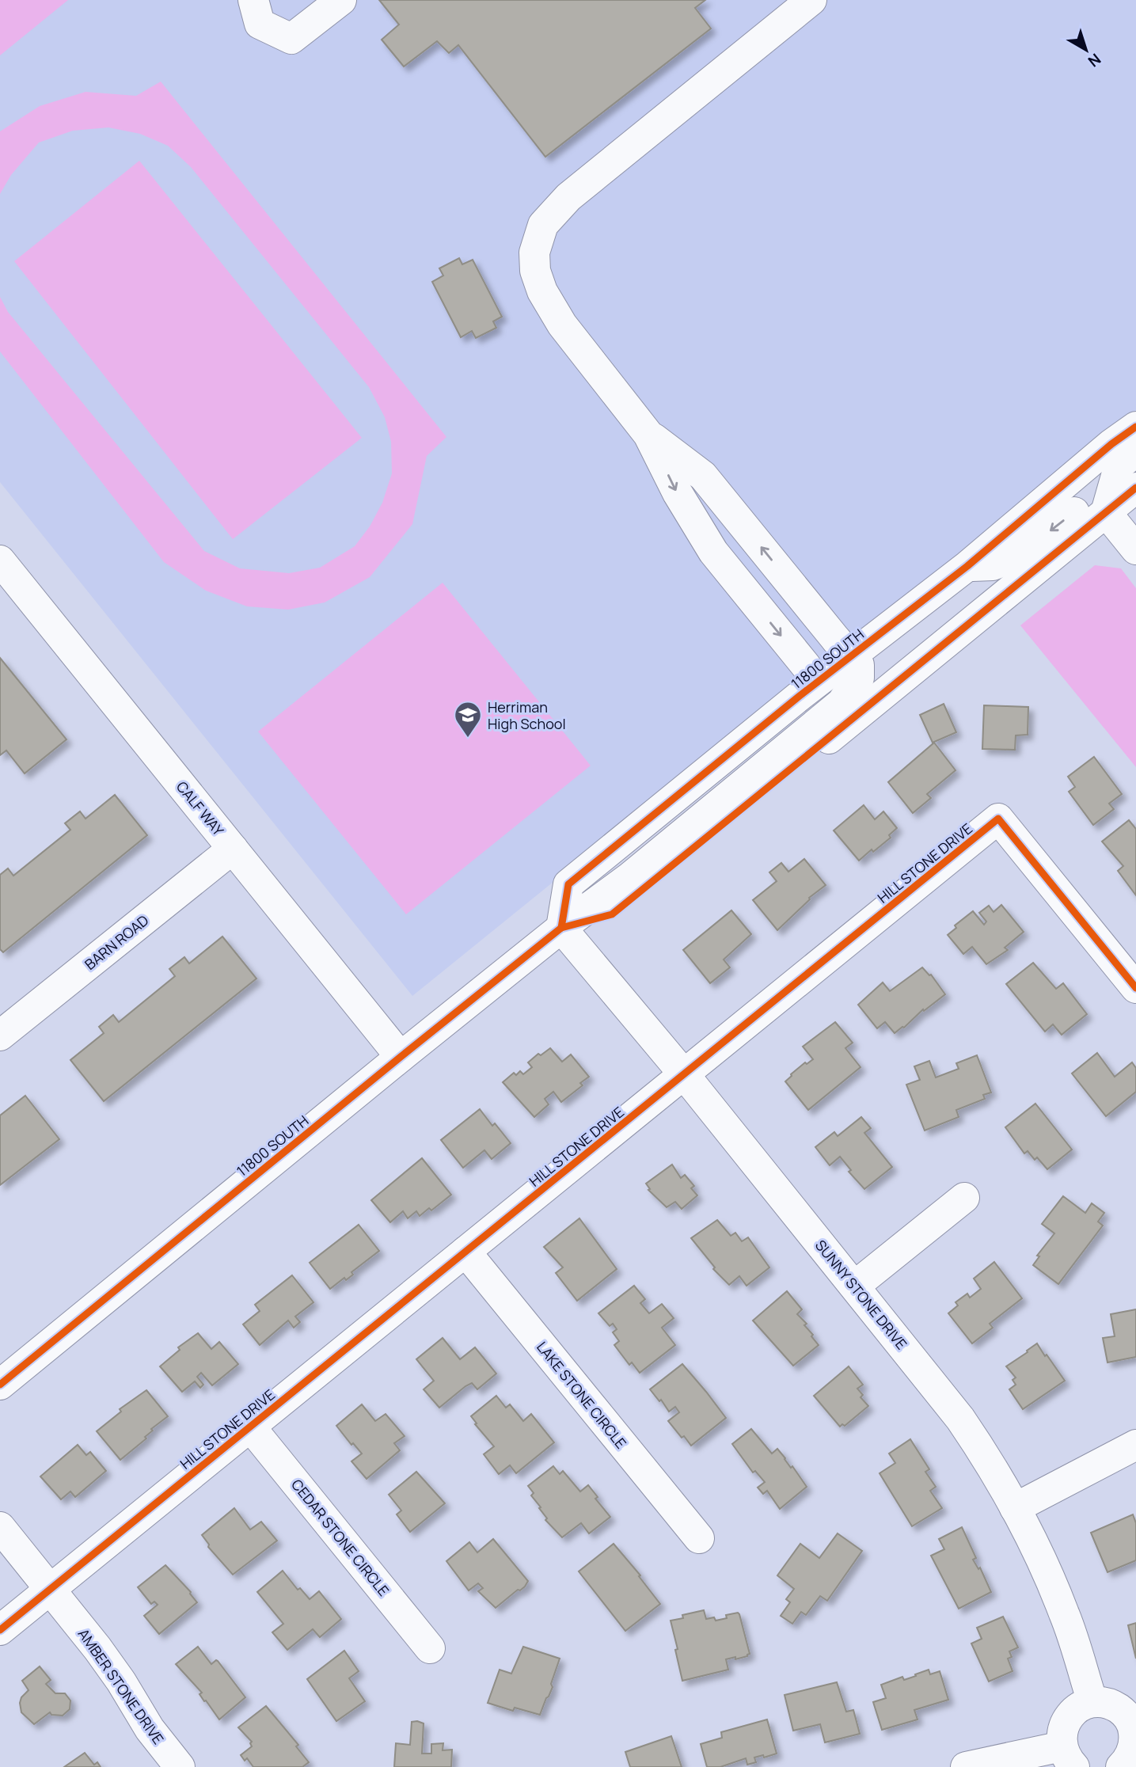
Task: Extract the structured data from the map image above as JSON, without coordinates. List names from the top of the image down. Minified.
{"streets":{"street":["11800 SOUTH","CALF WAY","HILL STONE DRIVE","BARN ROAD","SUNNY STONE DRIVE","LAKE STONE CIRCLE","CEDAR STONE CIRCLE","AMBER STONE DRIVE"]},"crossings":[["11800 SOUTH","CALF WAY"],["11800 SOUTH","SUNNY STONE DRIVE"],["CALF WAY","BARN ROAD"],["HILL STONE DRIVE","SUNNY STONE DRIVE"],["HILL STONE DRIVE","LAKE STONE CIRCLE"],["HILL STONE DRIVE","CEDAR STONE CIRCLE"],["HILL STONE DRIVE","AMBER STONE DRIVE"]],"places":{"school or university":["Herriman High School"]},"north":"bottom right"}
